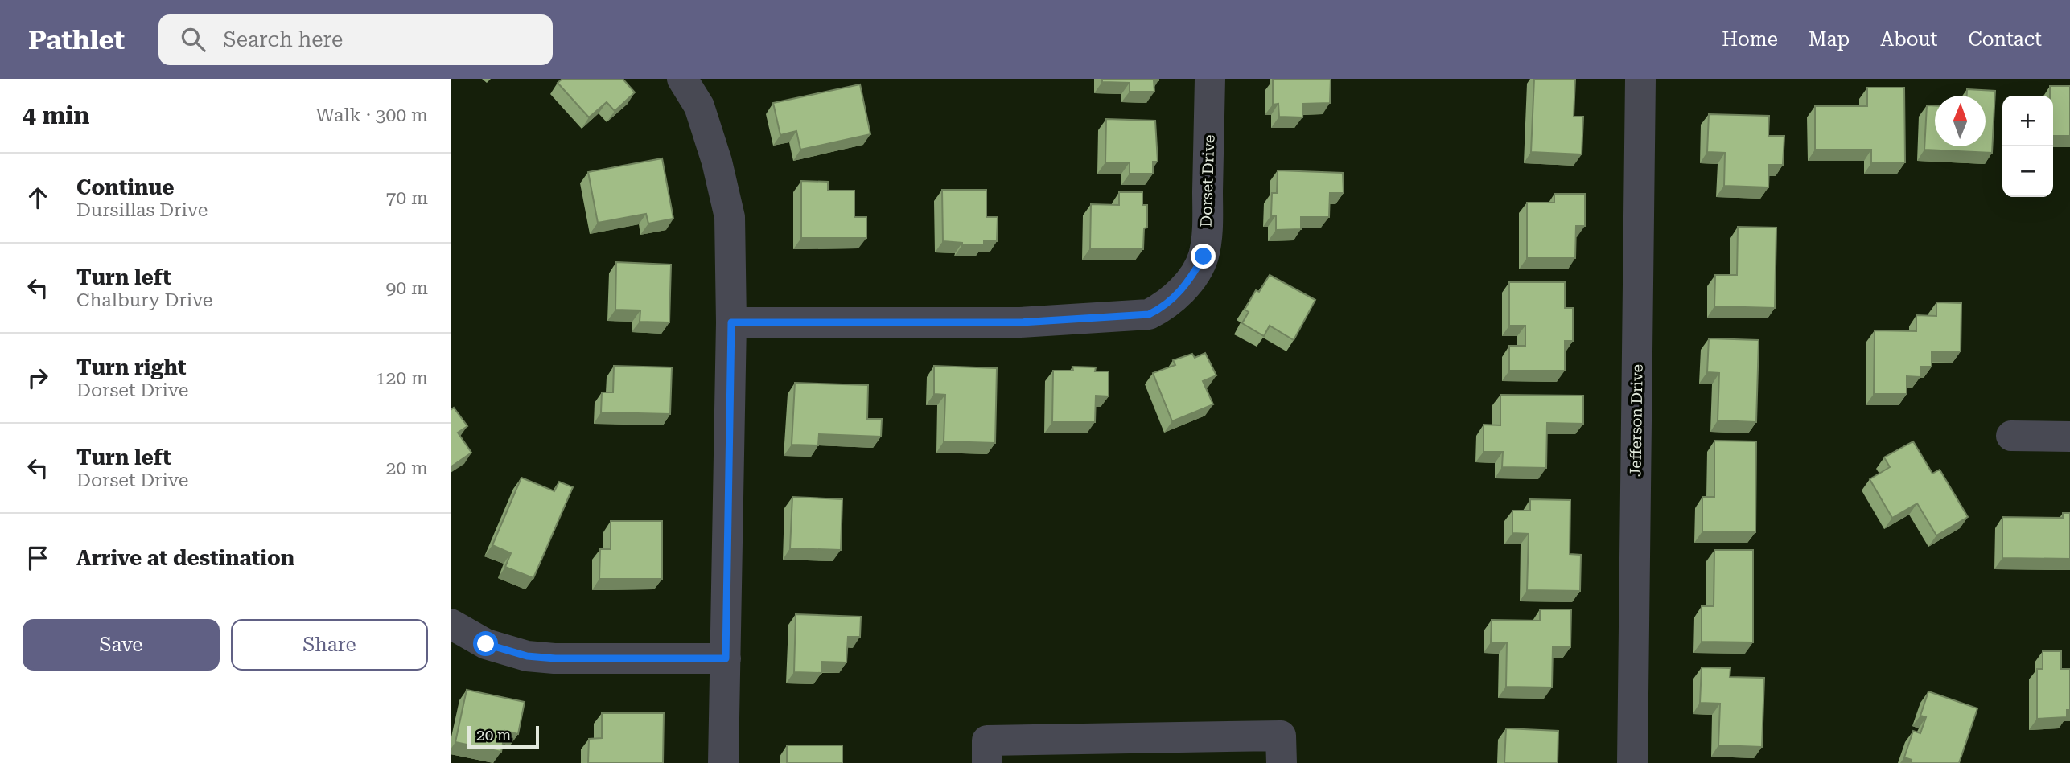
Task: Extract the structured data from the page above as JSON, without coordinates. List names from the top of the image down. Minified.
{"streets":{"street":["Dorset Drive","Jefferson Drive"]},"scale_bar":"20 m","north":"top","page":{"header":"Pathlet","search":"Search here","nav":["Home","Map","About","Contact"],"heading":["4 min","Walk · 300 m"],"map_buttons":["+","−"],"list":[["Continue","Dursillas Drive","70 m"],["Turn left","Chalbury Drive","90 m"],["Turn right","Dorset Drive","120 m"],["Turn left","Dorset Drive","20 m"],"Arrive at destination"],"buttons":["Save","Share"],"scale":"20 m"}}
